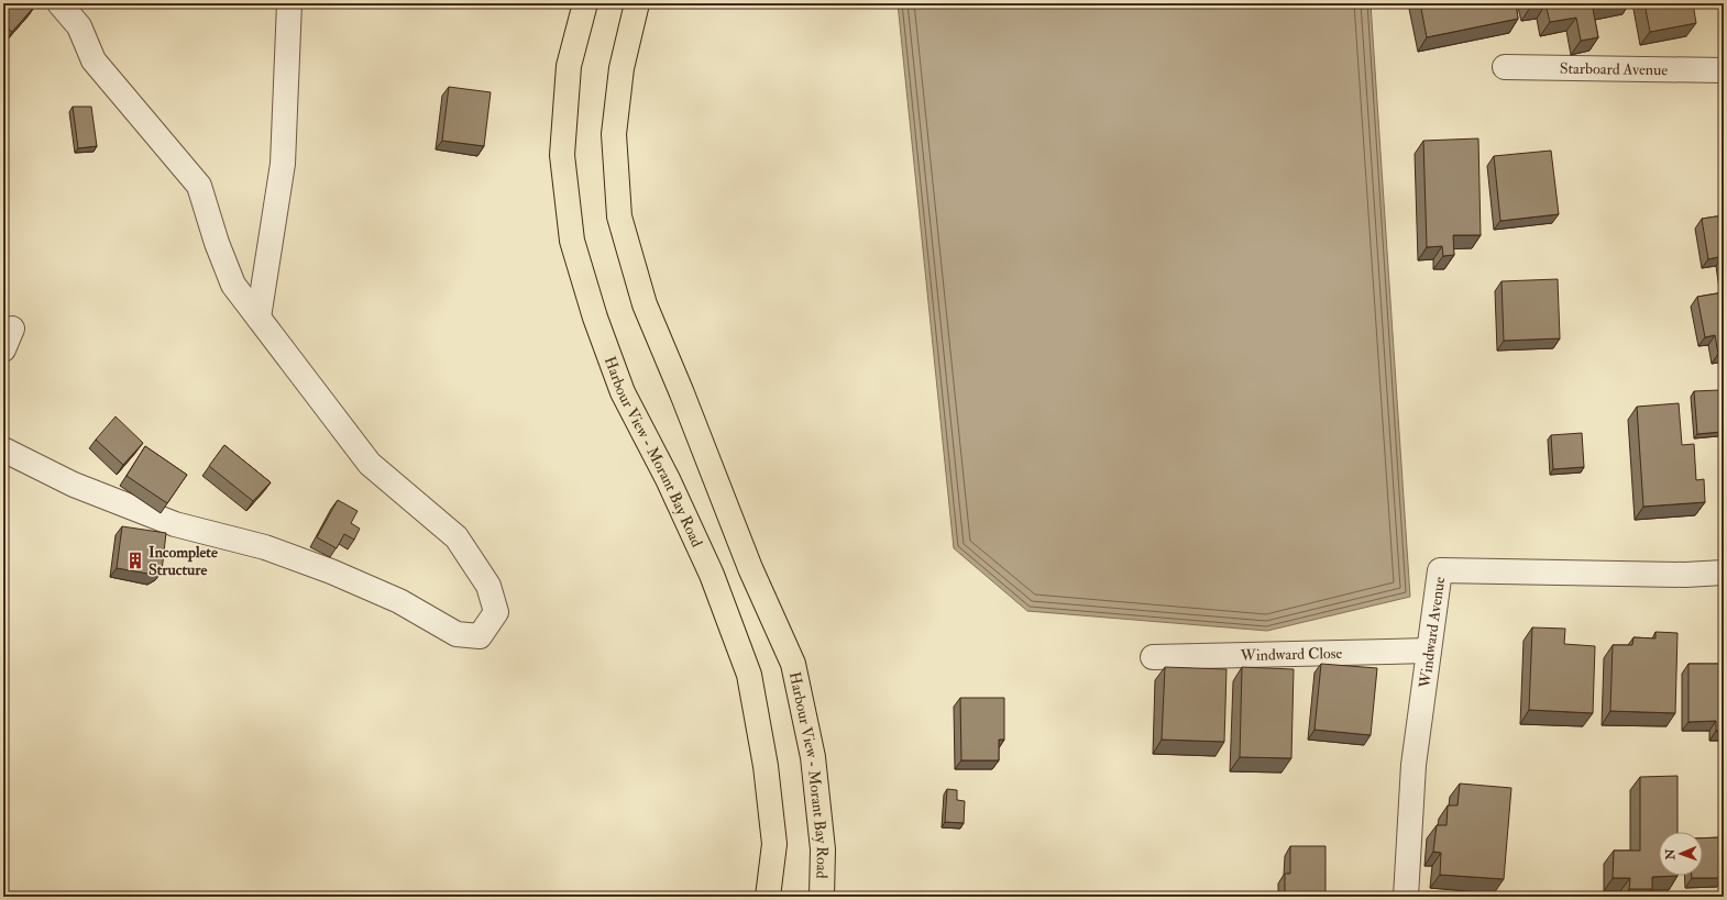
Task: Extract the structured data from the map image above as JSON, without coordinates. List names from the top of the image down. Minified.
{"streets":{"highway":["Harbour View - Morant Bay Road"],"street":["Starboard Avenue","Windward Avenue","Windward Close"]},"crossings":[["Windward Avenue","Windward Close"]],"places":{"building":["Incomplete Structure"]},"north":"left"}
